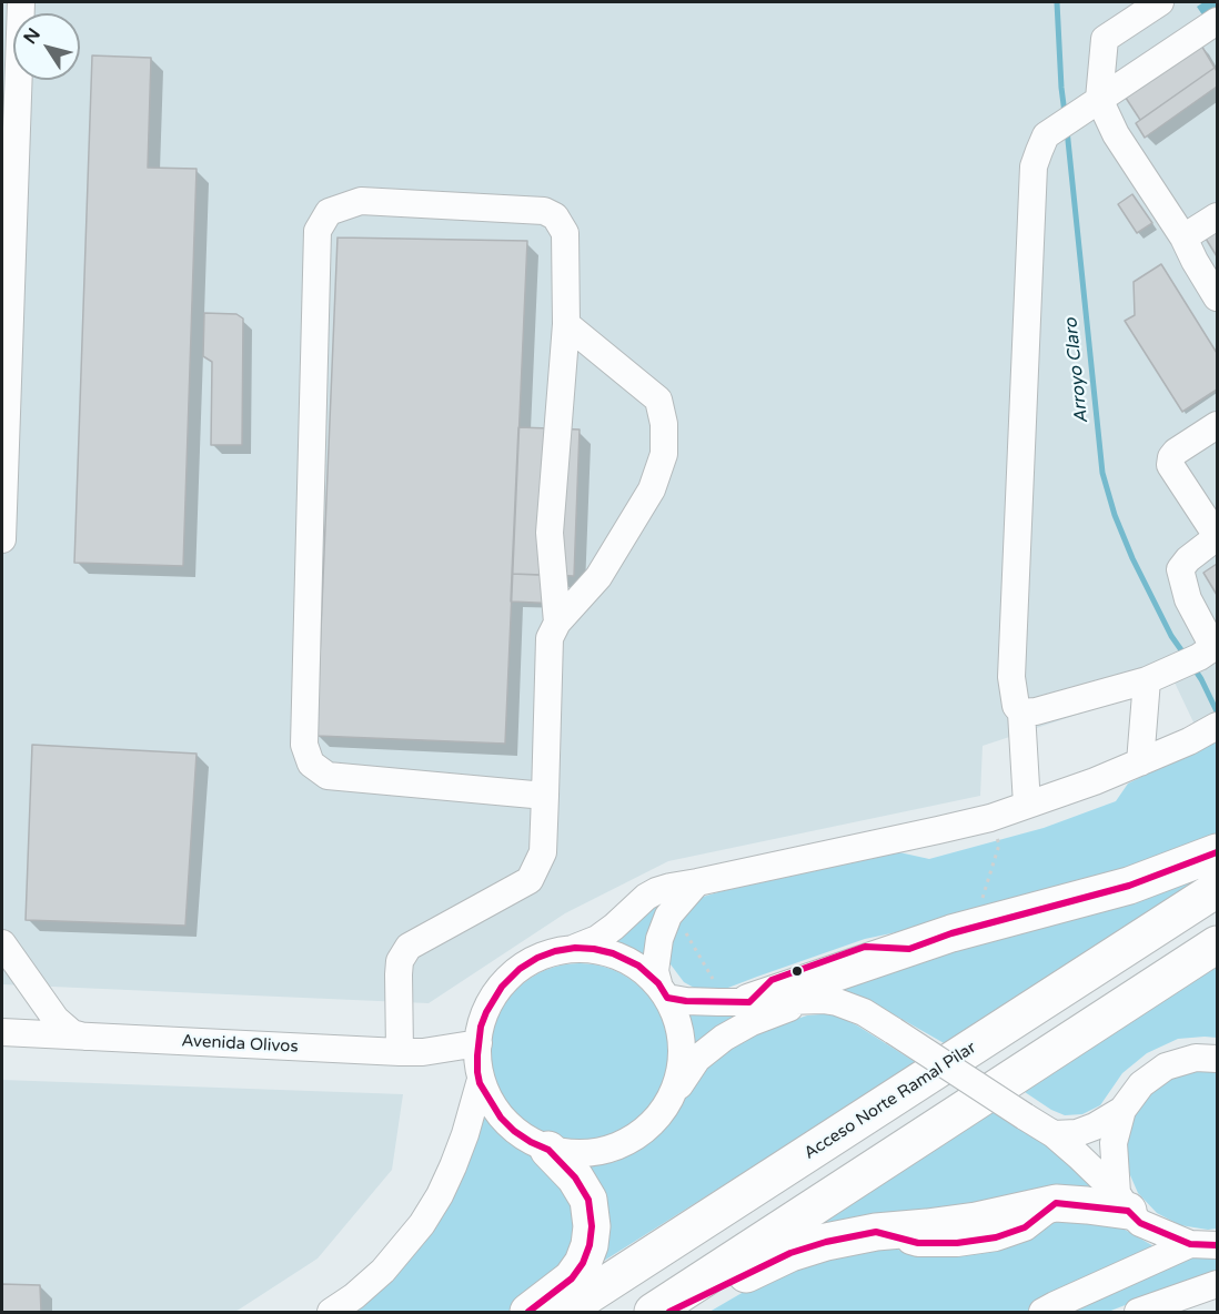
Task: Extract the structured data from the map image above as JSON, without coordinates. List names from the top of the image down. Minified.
{"streets":{"highway":["Acceso Norte Ramal Pilar"],"street":["Avenida Olivos"]},"water":["Arroyo Claro"],"north":"top left"}
